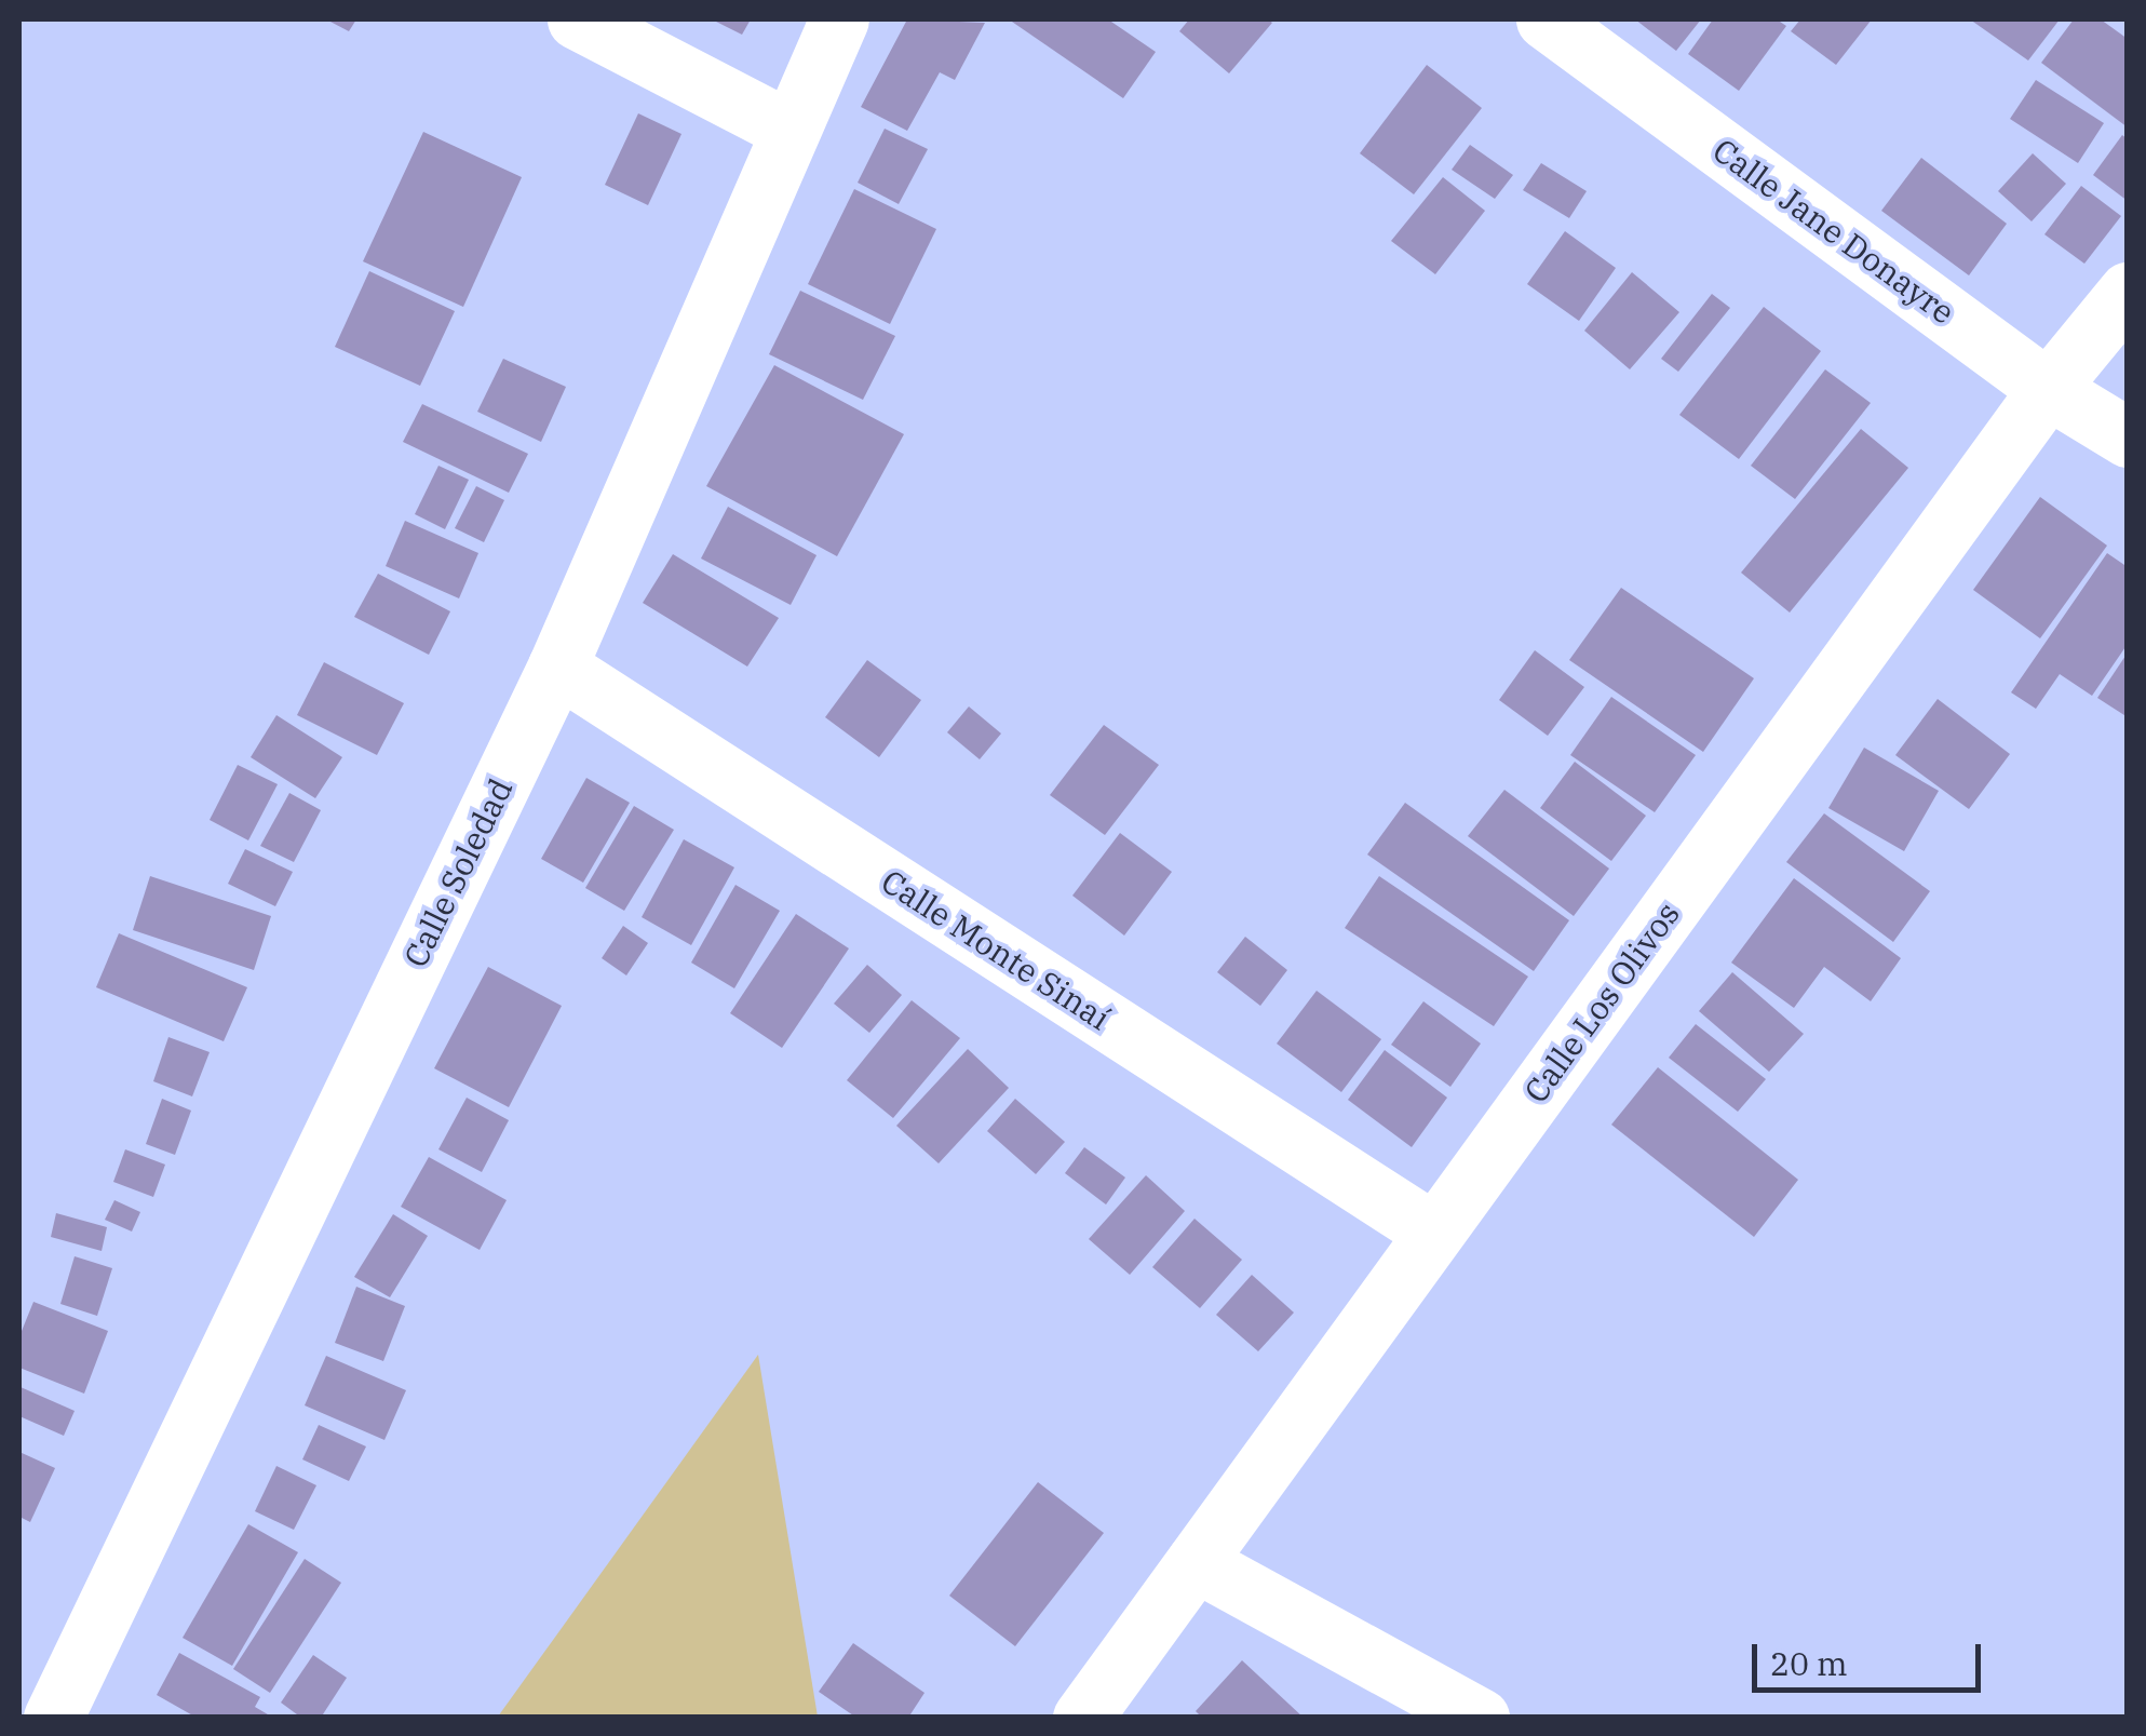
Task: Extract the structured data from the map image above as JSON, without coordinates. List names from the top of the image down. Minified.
{"streets":{"street":["Calle Jane Donayre","Calle Soledad","Calle Monte Sinaí","Calle Los Olivos"]},"crossings":[["Calle Jane Donayre","Calle Los Olivos"],["Calle Soledad","Calle Monte Sinaí"],["Calle Monte Sinaí","Calle Los Olivos"]],"scale_bar":"20 m"}
